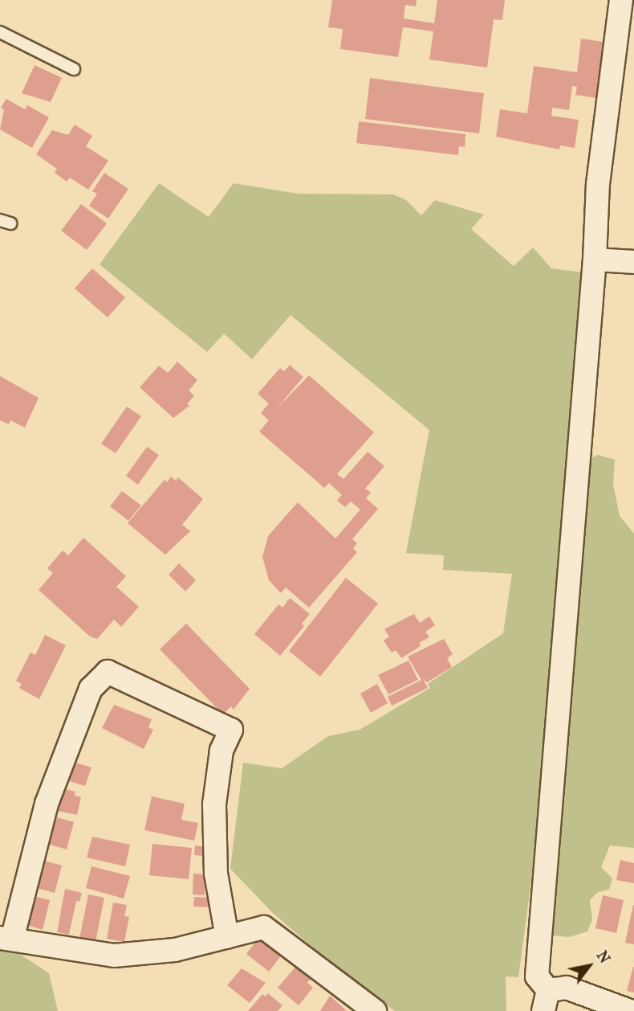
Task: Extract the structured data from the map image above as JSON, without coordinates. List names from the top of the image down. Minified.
{"north":"top right"}
